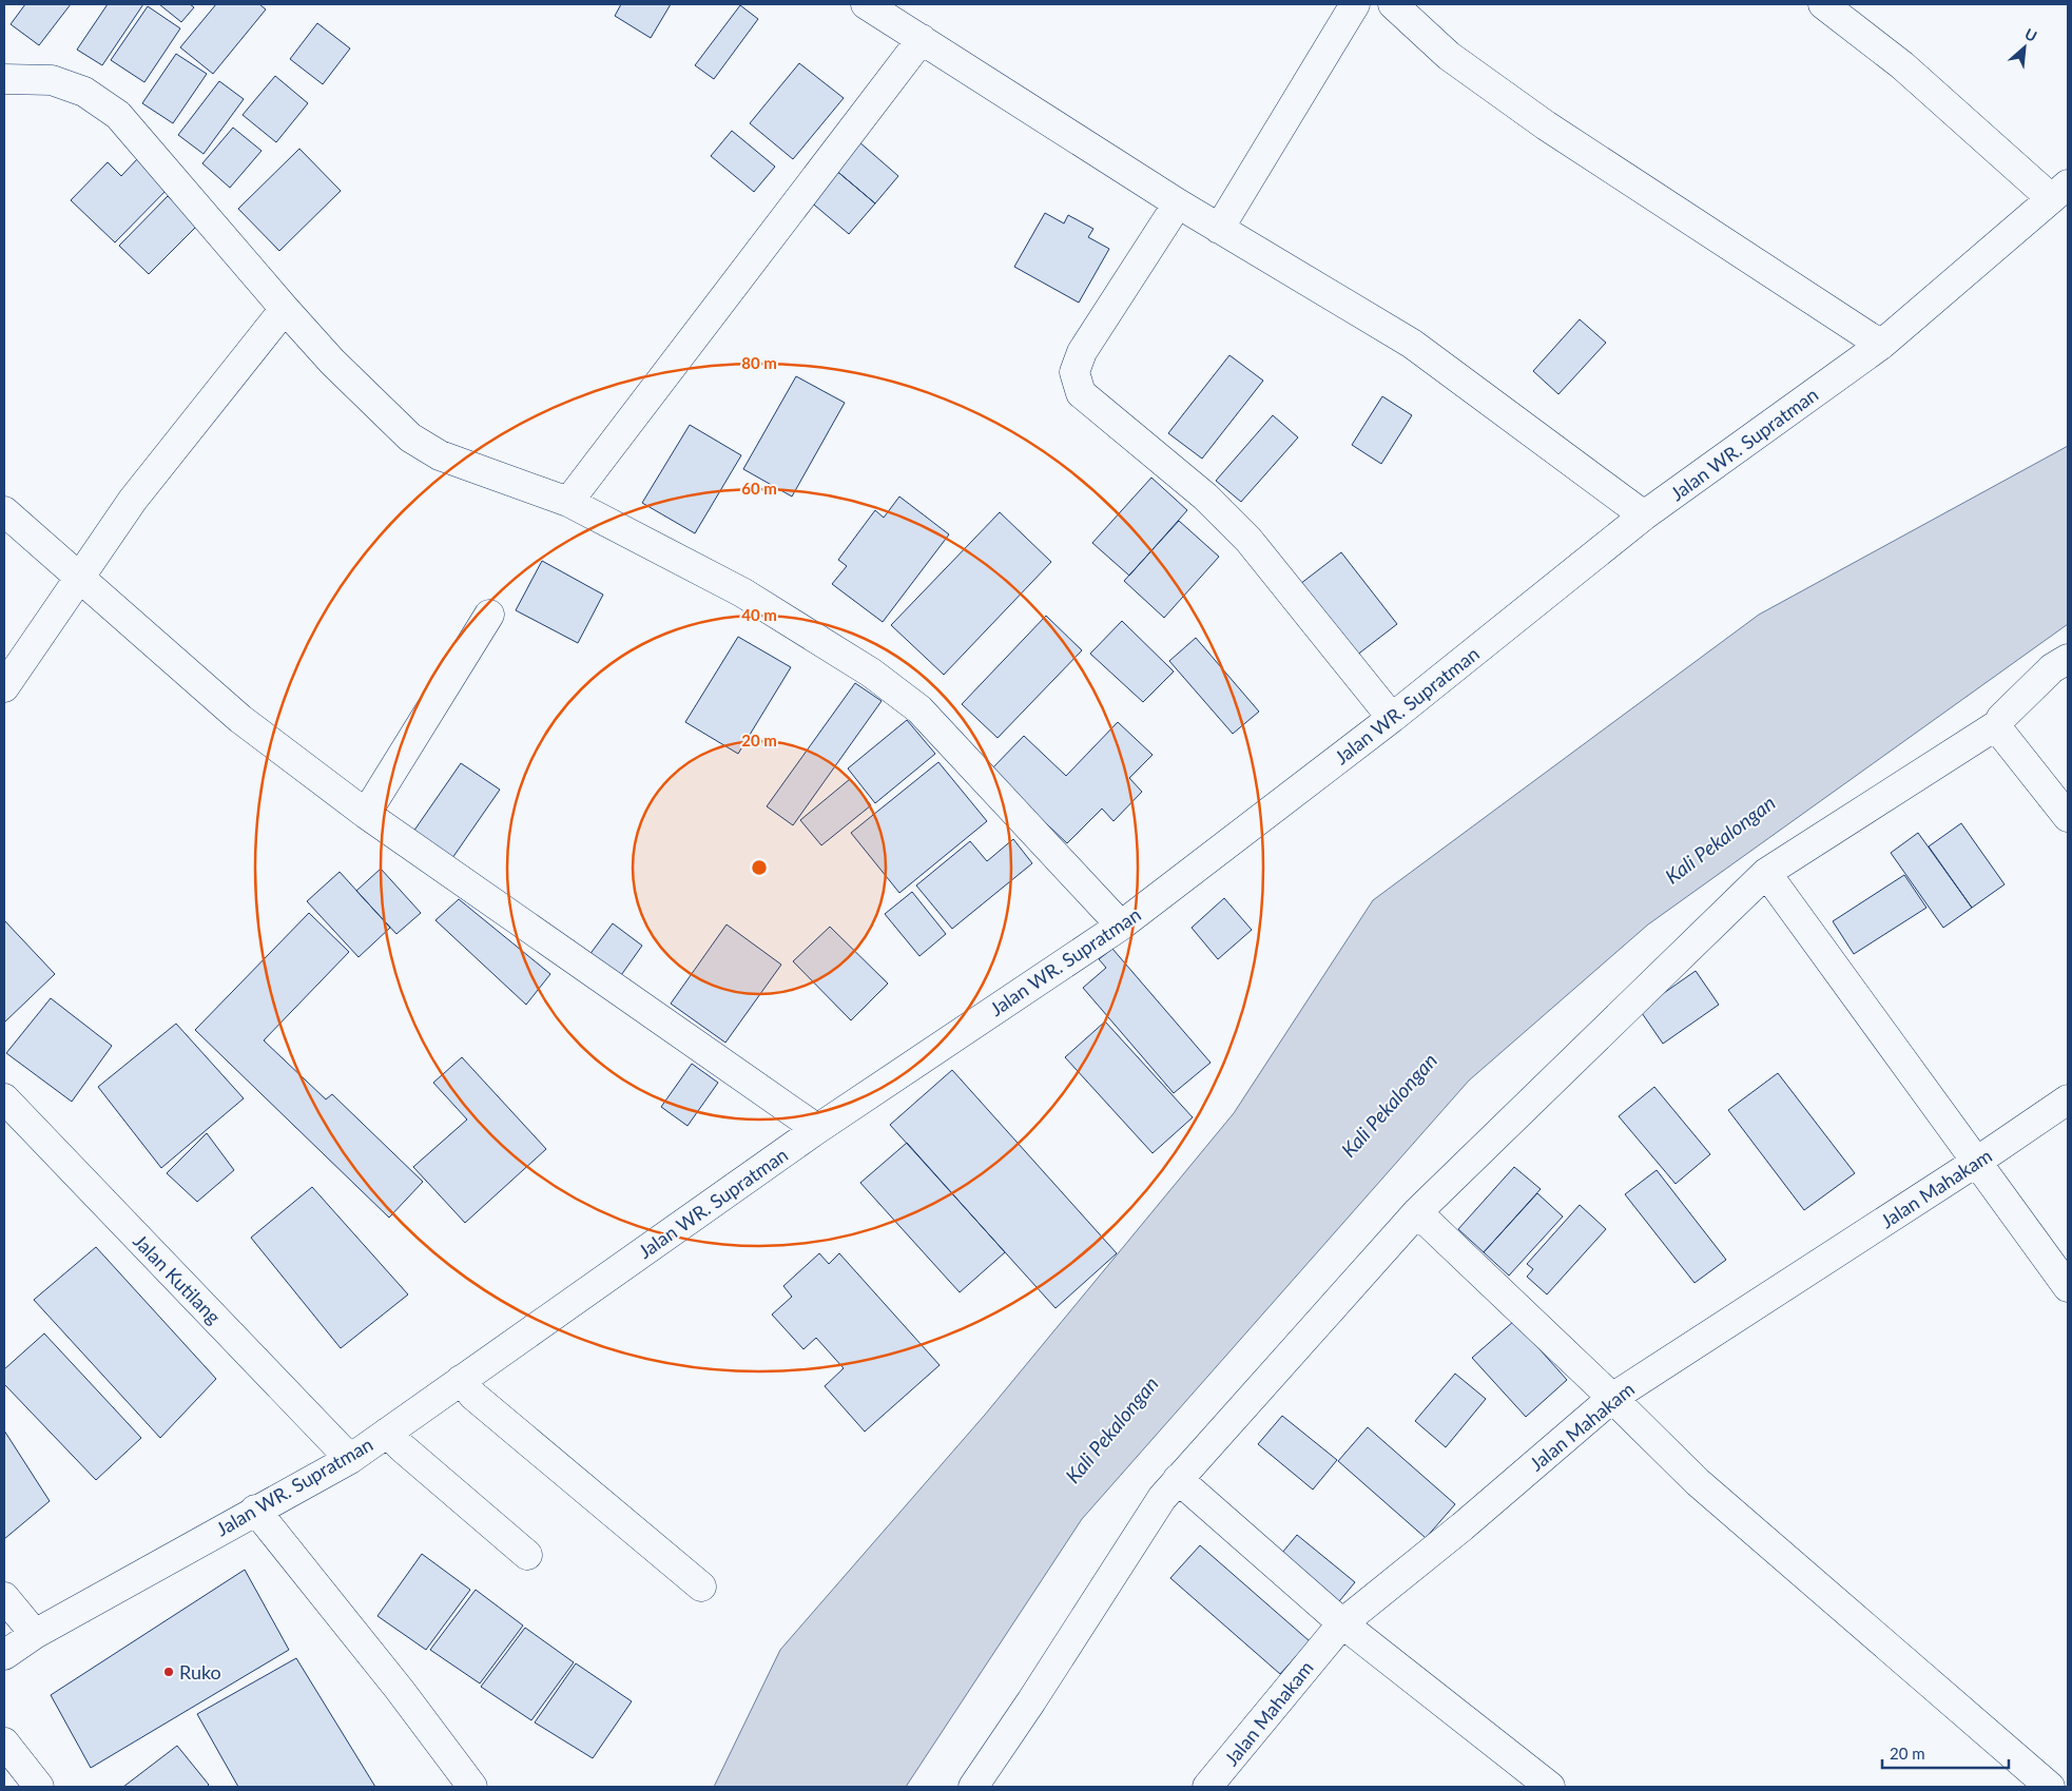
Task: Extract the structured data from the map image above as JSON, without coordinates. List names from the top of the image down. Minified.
{"streets":{"street":["Jalan WR. Supratman","Jalan Mahakam","Jalan Kutilang"]},"crossings":[["Jalan WR. Supratman","Jalan Kutilang"]],"water":["Kali Pekalongan"],"places":["Ruko"],"scale_bar":"20 m","north":"top right","rings":["80 m","60 m","40 m","20 m"]}
